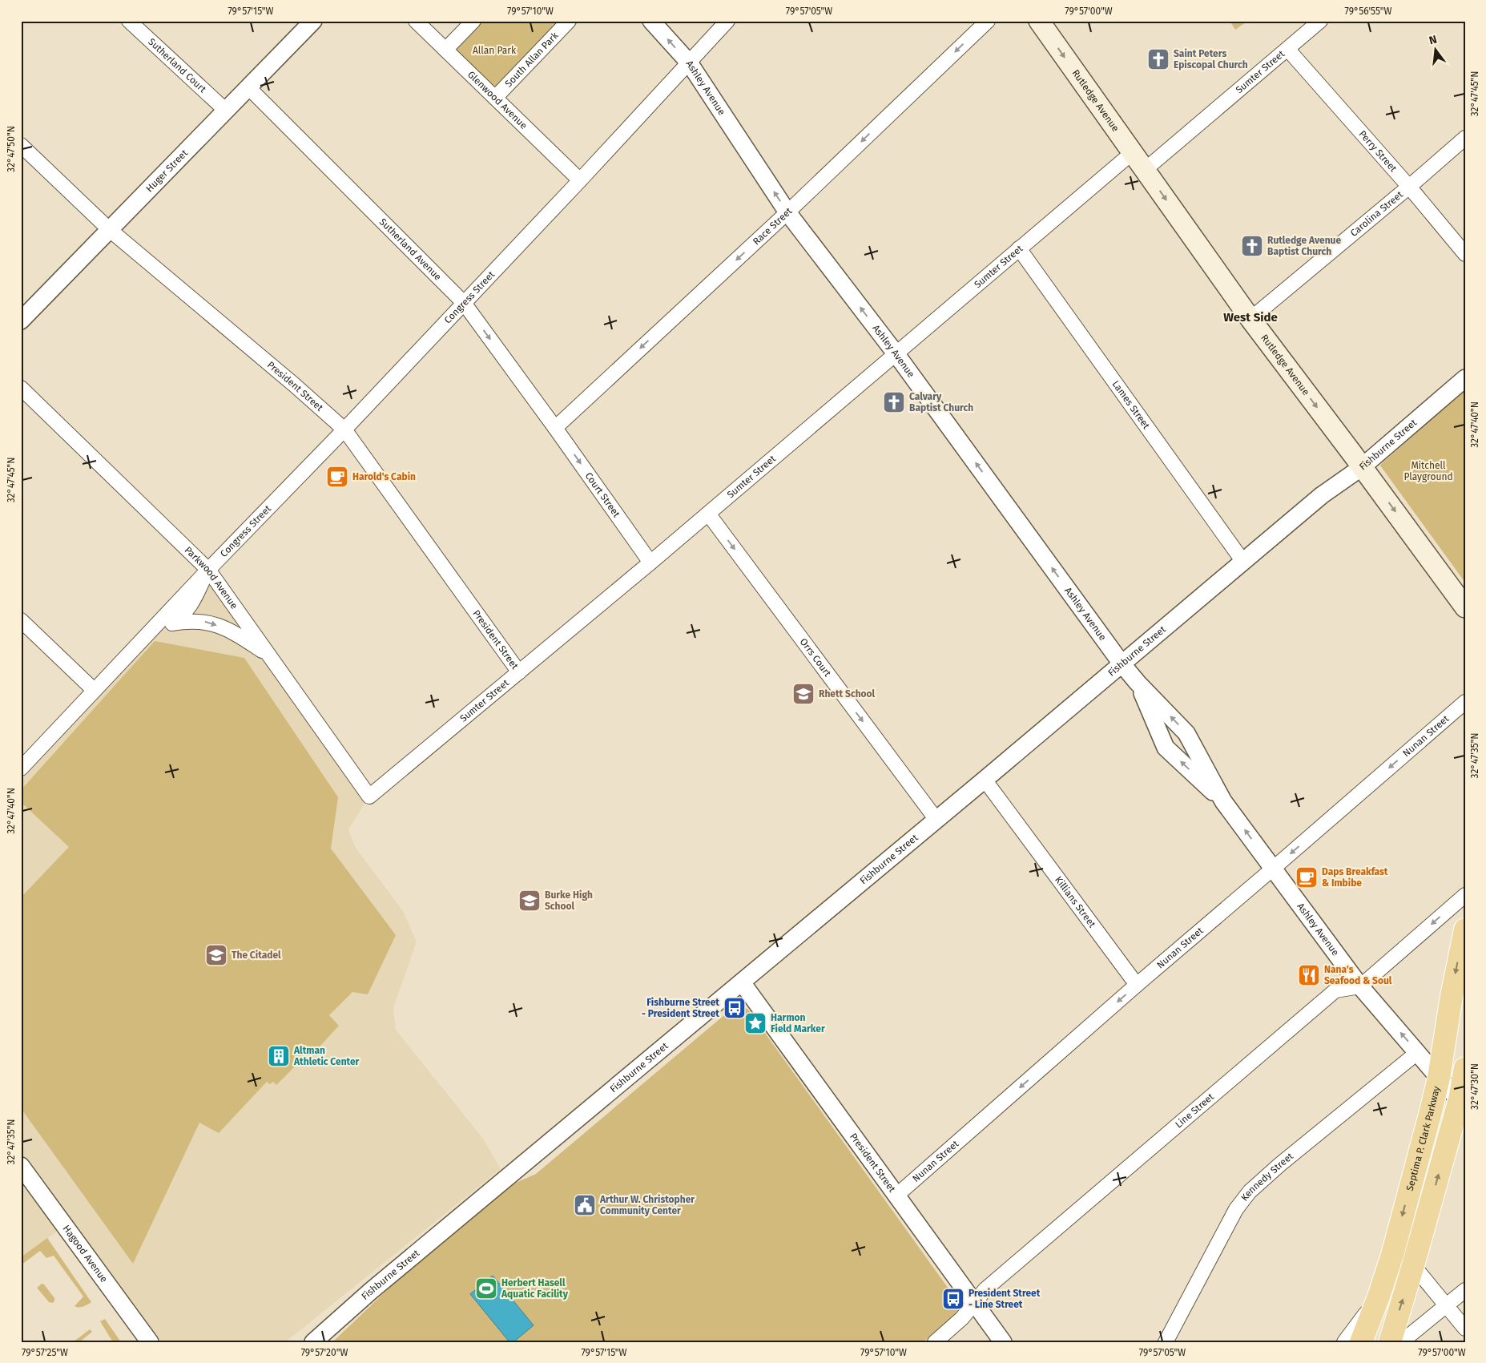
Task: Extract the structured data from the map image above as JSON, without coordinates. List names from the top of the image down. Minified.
{"streets":{"highway":["Septima P. Clark Parkway"],"main road":["Rutledge Avenue"],"street":["South Allan Park","Sutherland Court","Sumter Street","Ashley Avenue","Glenwood Avenue","Perry Street","Huger Street","Carolina Street","Race Street","Sutherland Avenue","Congress Street","President Street","Lames Street","Fishburne Street","Court Street","Parkwood Avenue","Orrs Court","Nunan Street","Killians Street","Line Street","Kennedy Street","Hagood Avenue"]},"crossings":[["South Allan Park","Glenwood Avenue"],["Sutherland Court","Huger Street"],["Sumter Street","Ashley Avenue"],["Sumter Street","Rutledge Avenue"],["Sumter Street","Perry Street"],["Sumter Street","President Street"],["Sumter Street","Lames Street"],["Sumter Street","Court Street"],["Sumter Street","Parkwood Avenue"],["Sumter Street","Orrs Court"],["Ashley Avenue","Race Street"],["Ashley Avenue","Congress Street"],["Ashley Avenue","Fishburne Street"],["Ashley Avenue","Nunan Street"],["Ashley Avenue","Line Street"],["Ashley Avenue","Septima P. Clark Parkway"],["Ashley Avenue","Kennedy Street"],["Glenwood Avenue","Congress Street"],["Rutledge Avenue","Carolina Street"],["Rutledge Avenue","Fishburne Street"],["Perry Street","Carolina Street"],["Huger Street","Sutherland Avenue"],["Huger Street","President Street"],["Race Street","Sutherland Avenue"],["Race Street","Court Street"],["Sutherland Avenue","Congress Street"],["Sutherland Avenue","Court Street"],["Congress Street","President Street"],["Congress Street","Parkwood Avenue"],["President Street","Fishburne Street"],["President Street","Nunan Street"],["President Street","Line Street"],["Lames Street","Fishburne Street"],["Fishburne Street","Orrs Court"],["Fishburne Street","Killians Street"],["Nunan Street","Killians Street"]],"one_way":["Ashley Avenue","Rutledge Avenue","Race Street","Court Street","Orrs Court","Nunan Street"],"districts":["West Side"],"parks":["Allan Park","Mitchell Playground"],"places":{"church":["Saint Peters Episcopal Church","Rutledge Avenue Baptist Church","Calvary Baptist Church"],"cafe":["Harold's Cabin","Daps Breakfast & Imbibe"],"school or university":["Rhett School","Burke High School","The Citadel"],"restaurant":["Nana's Seafood & Soul"],"bus stop":["Fishburne Street - President Street","President Street - Line Street"],"place":["Harmon Field Marker"],"building":["Altman Athletic Center"],"public building":["Arthur W. Christopher Community Center"],"sports":["Herbert Hasell Aquatic Facility"]},"north":"top","coordinates":["79°57'15\"W","79°57'10\"W","79°57'05\"W","79°57'00\"W","79°56'55\"W","32°47'45\"N","32°47'50\"N","32°47'40\"N","32°47'35\"N","32°47'30\"N","79°57'25\"W","79°57'20\"W"]}
